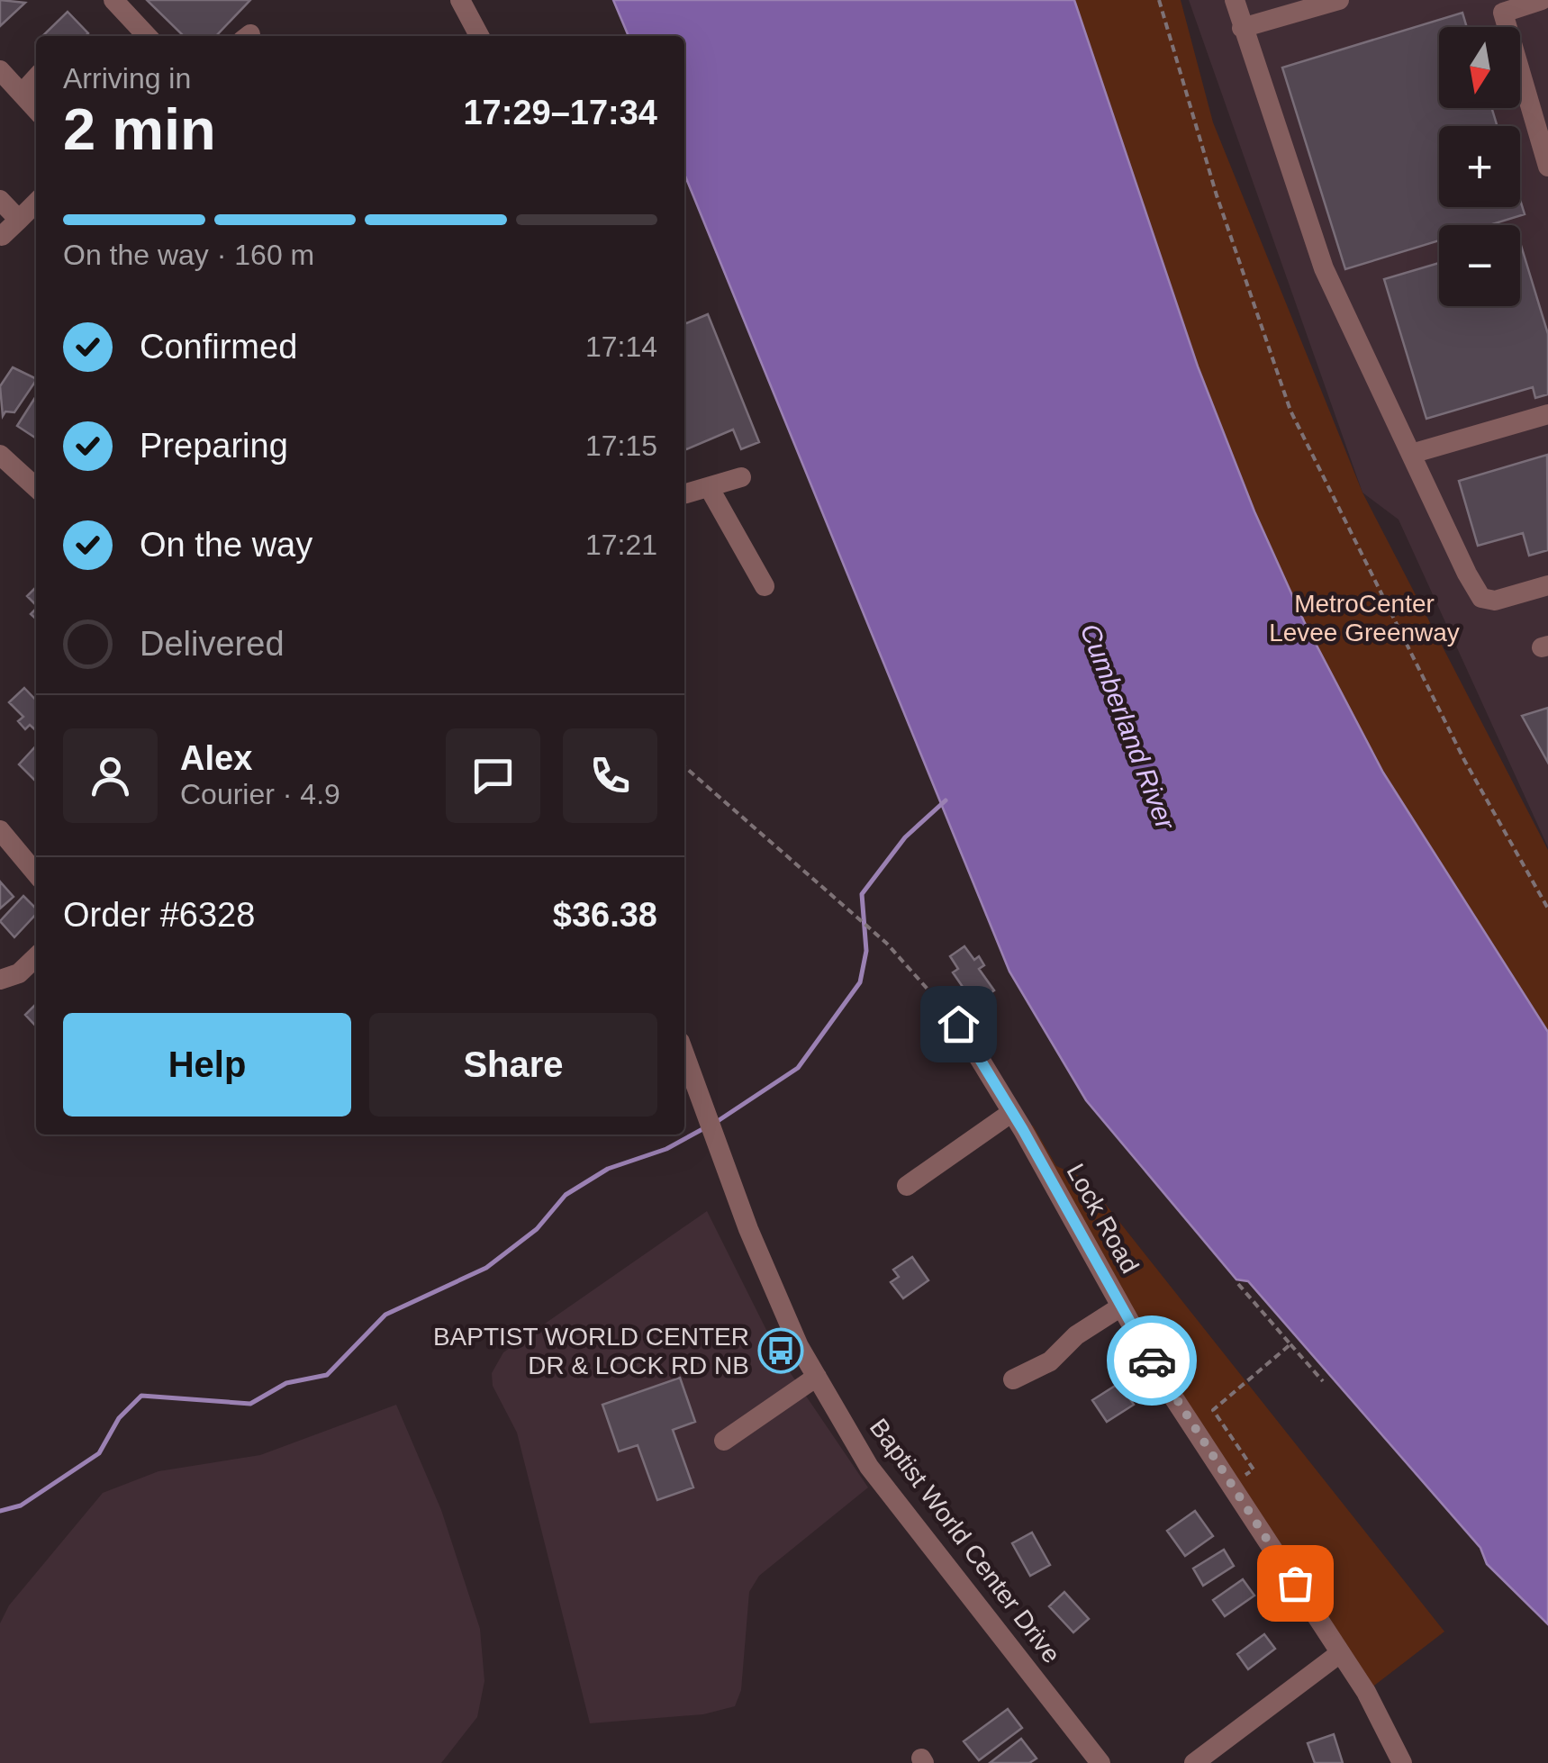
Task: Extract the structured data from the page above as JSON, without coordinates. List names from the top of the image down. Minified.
{"streets":{"street":["Lock Road","Baptist World Center Drive"]},"water":["Cumberland River"],"parks":["MetroCenter Levee Greenway"],"places":{"bus stop":["BAPTIST WORLD CENTER DR & LOCK RD NB"]},"north":"bottom","page":{"map_buttons":["+","−"],"heading":["2 min","Arriving in","17:29–17:34"],"panel":["Alex","Courier · 4.9","Order #6328","$36.38"],"bar":"On the way · 160 m","list":[["Confirmed","17:14"],["Preparing","17:15"],["On the way","17:21"],"Delivered"],"buttons":["Help","Share"]}}
